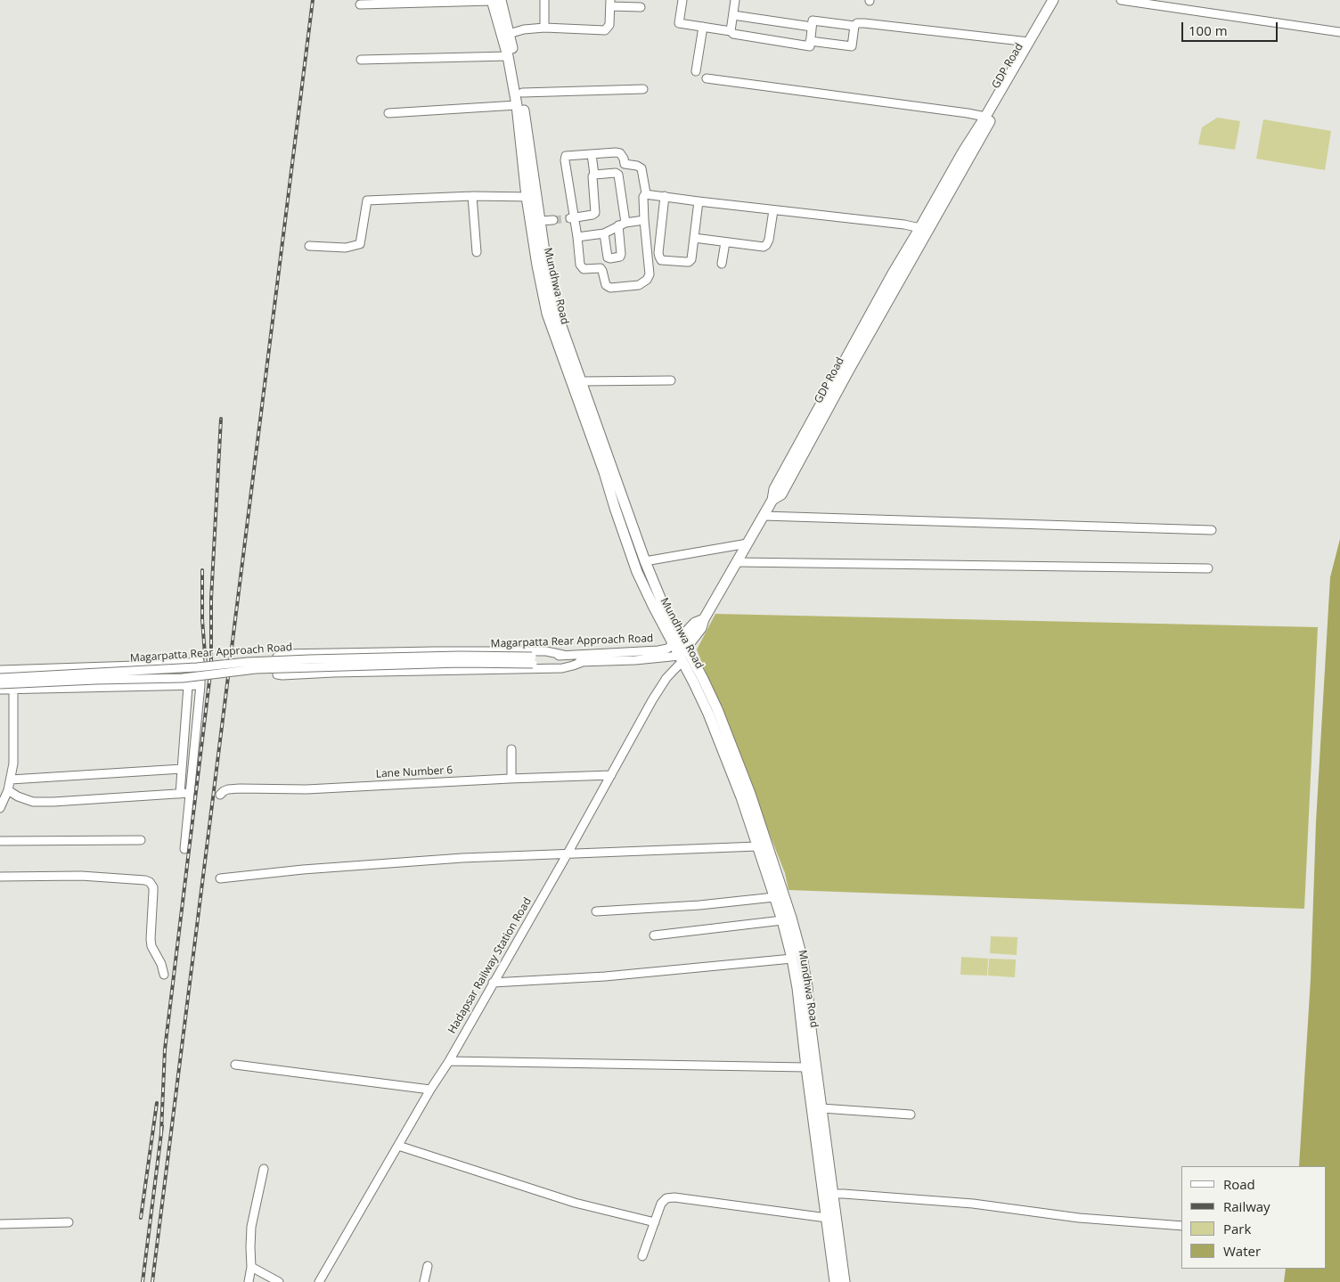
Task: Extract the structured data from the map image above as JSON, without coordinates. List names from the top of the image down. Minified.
{"streets":{"main road":["GDP Road","Mundhwa Road","Magarpatta Rear Approach Road"],"street":["Lane Number 6","Hadapsar Railway Station Road"]},"crossings":[["GDP Road","Magarpatta Rear Approach Road"],["Mundhwa Road","Magarpatta Rear Approach Road"],["Mundhwa Road","Hadapsar Railway Station Road"],["Magarpatta Rear Approach Road","Hadapsar Railway Station Road"],["Lane Number 6","Hadapsar Railway Station Road"]],"legend":["Road","Railway","Park","Water"],"scale_bar":"100 m"}
